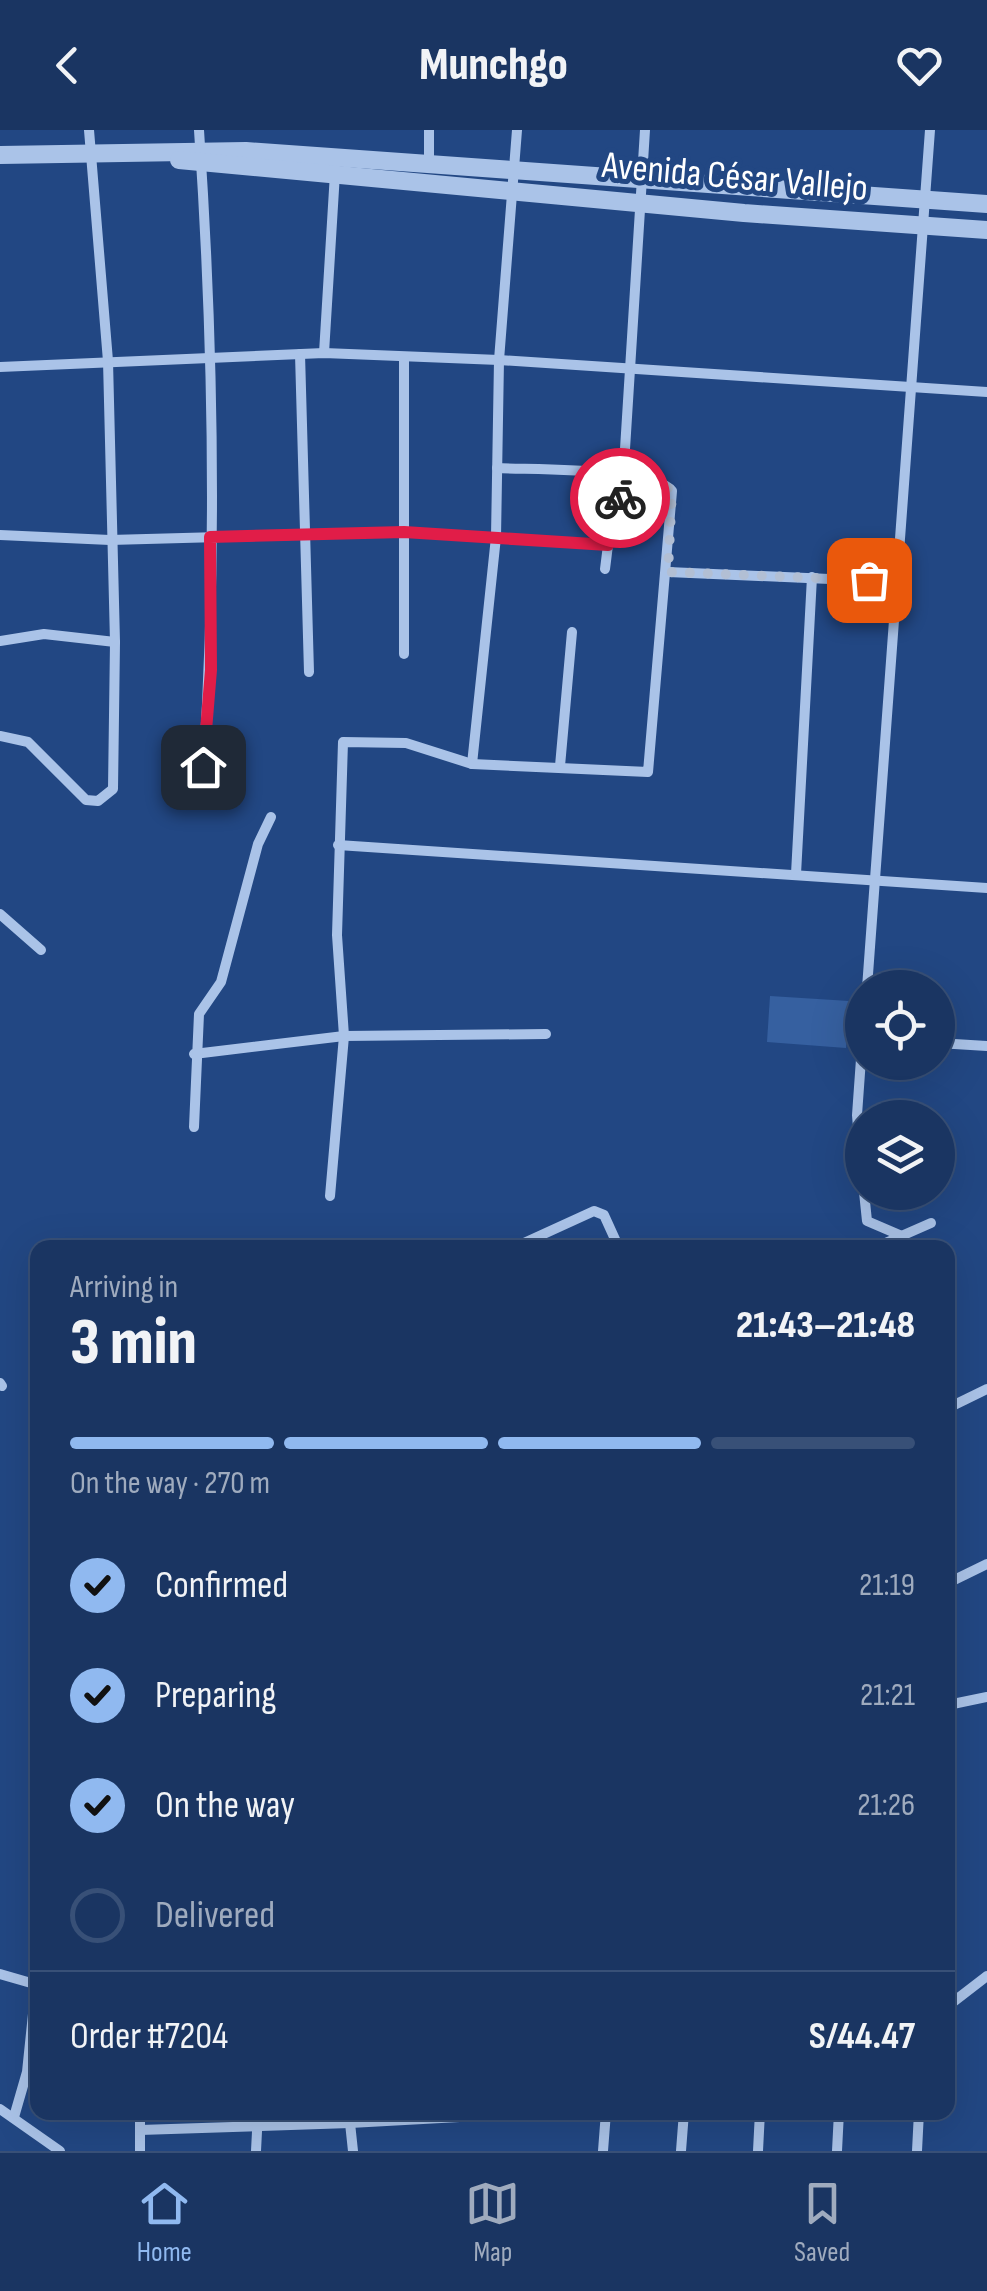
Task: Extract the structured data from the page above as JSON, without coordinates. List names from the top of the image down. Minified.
{"streets":{"street":["Avenida César Vallejo"]},"page":{"header":"Munchgo","heading":["3 min","Arriving in","21:43–21:48"],"panel":["Order #7204","S/44.47"],"bar":"On the way · 270 m","list":[["Confirmed","21:19"],["Preparing","21:21"],["On the way","21:26"],"Delivered"],"tabs":["Home","Map","Saved"]}}
